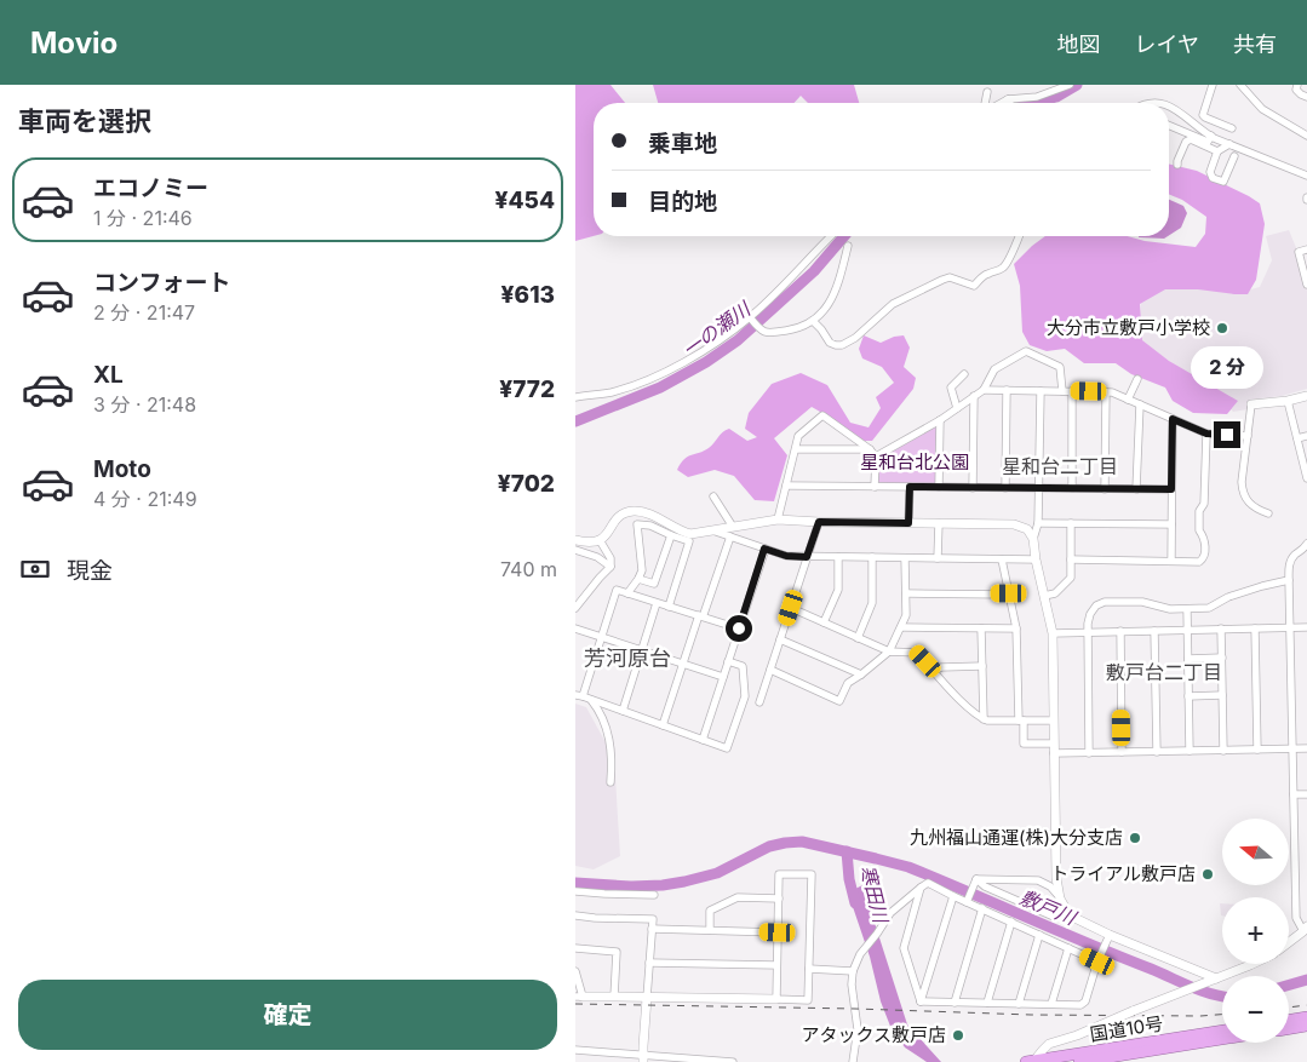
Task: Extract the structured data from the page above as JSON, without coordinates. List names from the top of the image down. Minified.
{"streets":{"highway":["国道10号"]},"districts":["星和台二丁目","芳河原台","敷戸台二丁目"],"water":["一の瀬川","寒田川","敷戸川"],"parks":["星和台北公園"],"places":["大分市立敷戸小学校","九州福山通運(株)大分支店","トライアル敷戸店","アタックス敷戸店"],"north":"left","page":{"header":"Movio","nav":["地図","レイヤ","共有"],"heading":"車両を選択","banner":["乗車地","目的地"],"list":[{"name":"エコノミー","note":"1 分 · 21:46","value":"¥454"},{"name":"コンフォート","note":"2 分 · 21:47","value":"¥613"},{"name":"XL","note":"3 分 · 21:48","value":"¥772"},{"name":"Moto","note":"4 分 · 21:49","value":"¥702"}],"bubble":"2 分","pay":["現金","740 m"],"map_buttons":["+","−"],"buttons":"確定"}}
